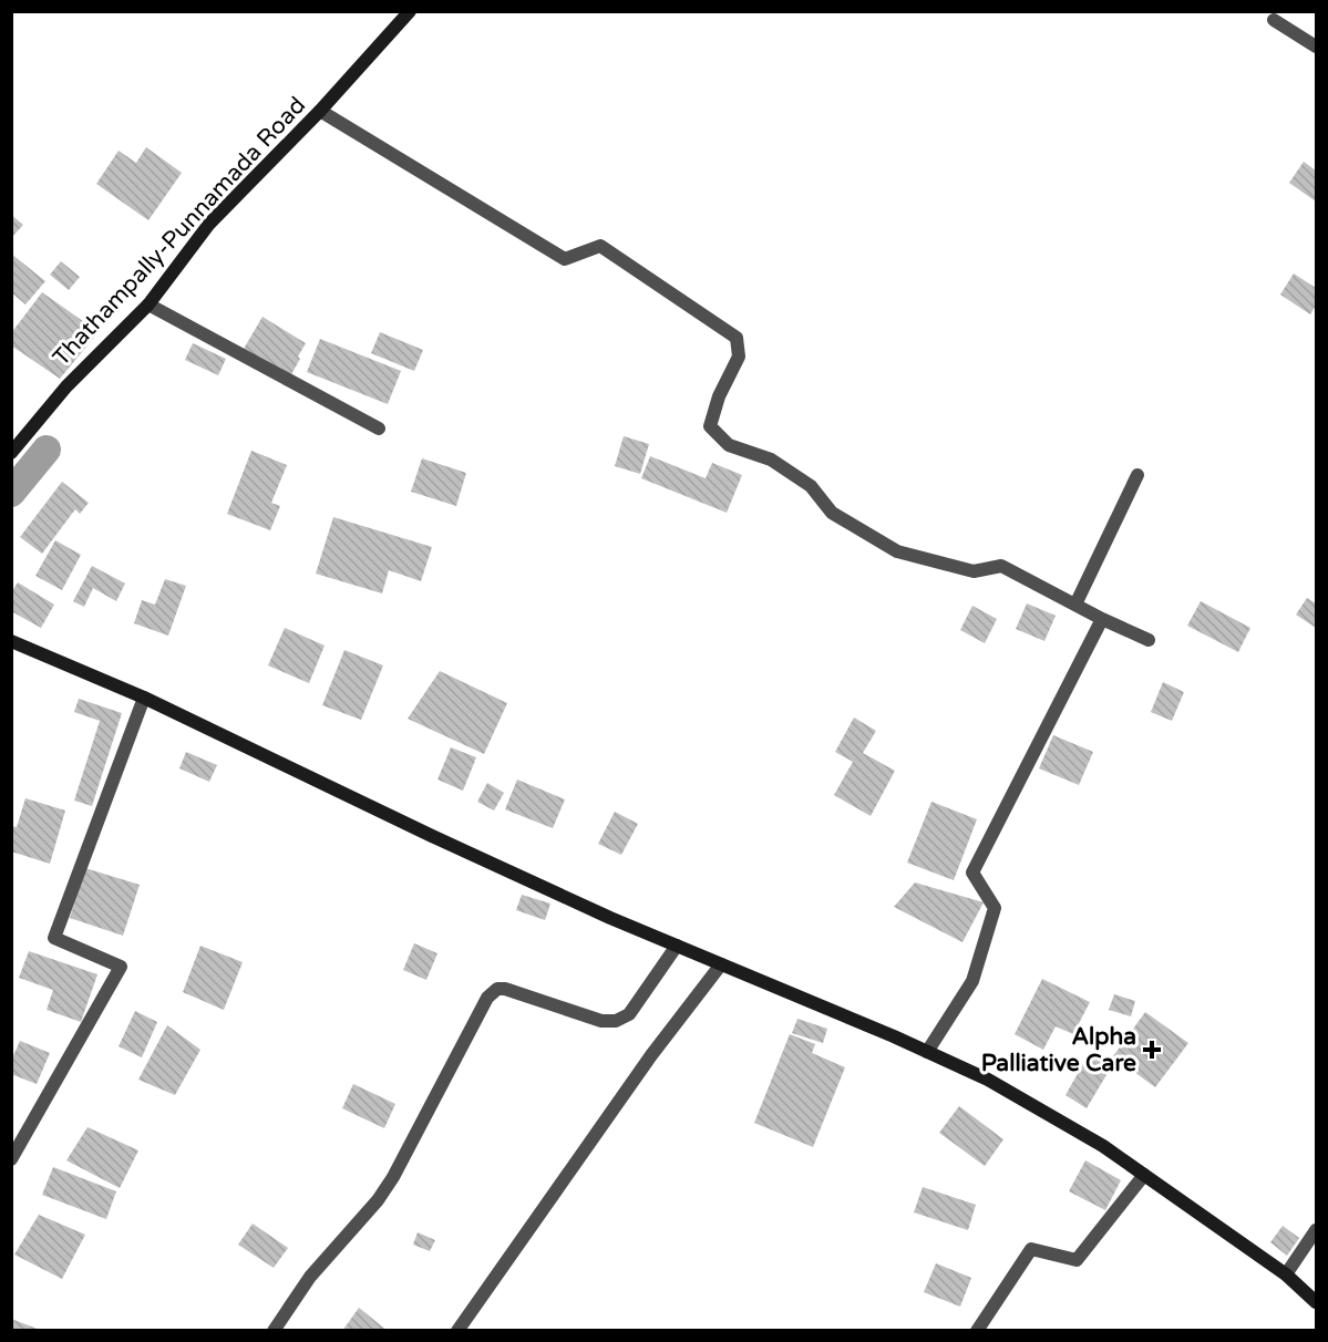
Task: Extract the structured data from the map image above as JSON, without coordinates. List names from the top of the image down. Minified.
{"streets":{"main road":["Thathampally-Punnamada Road"]},"places":{"health":["Alpha Palliative Care"]}}
